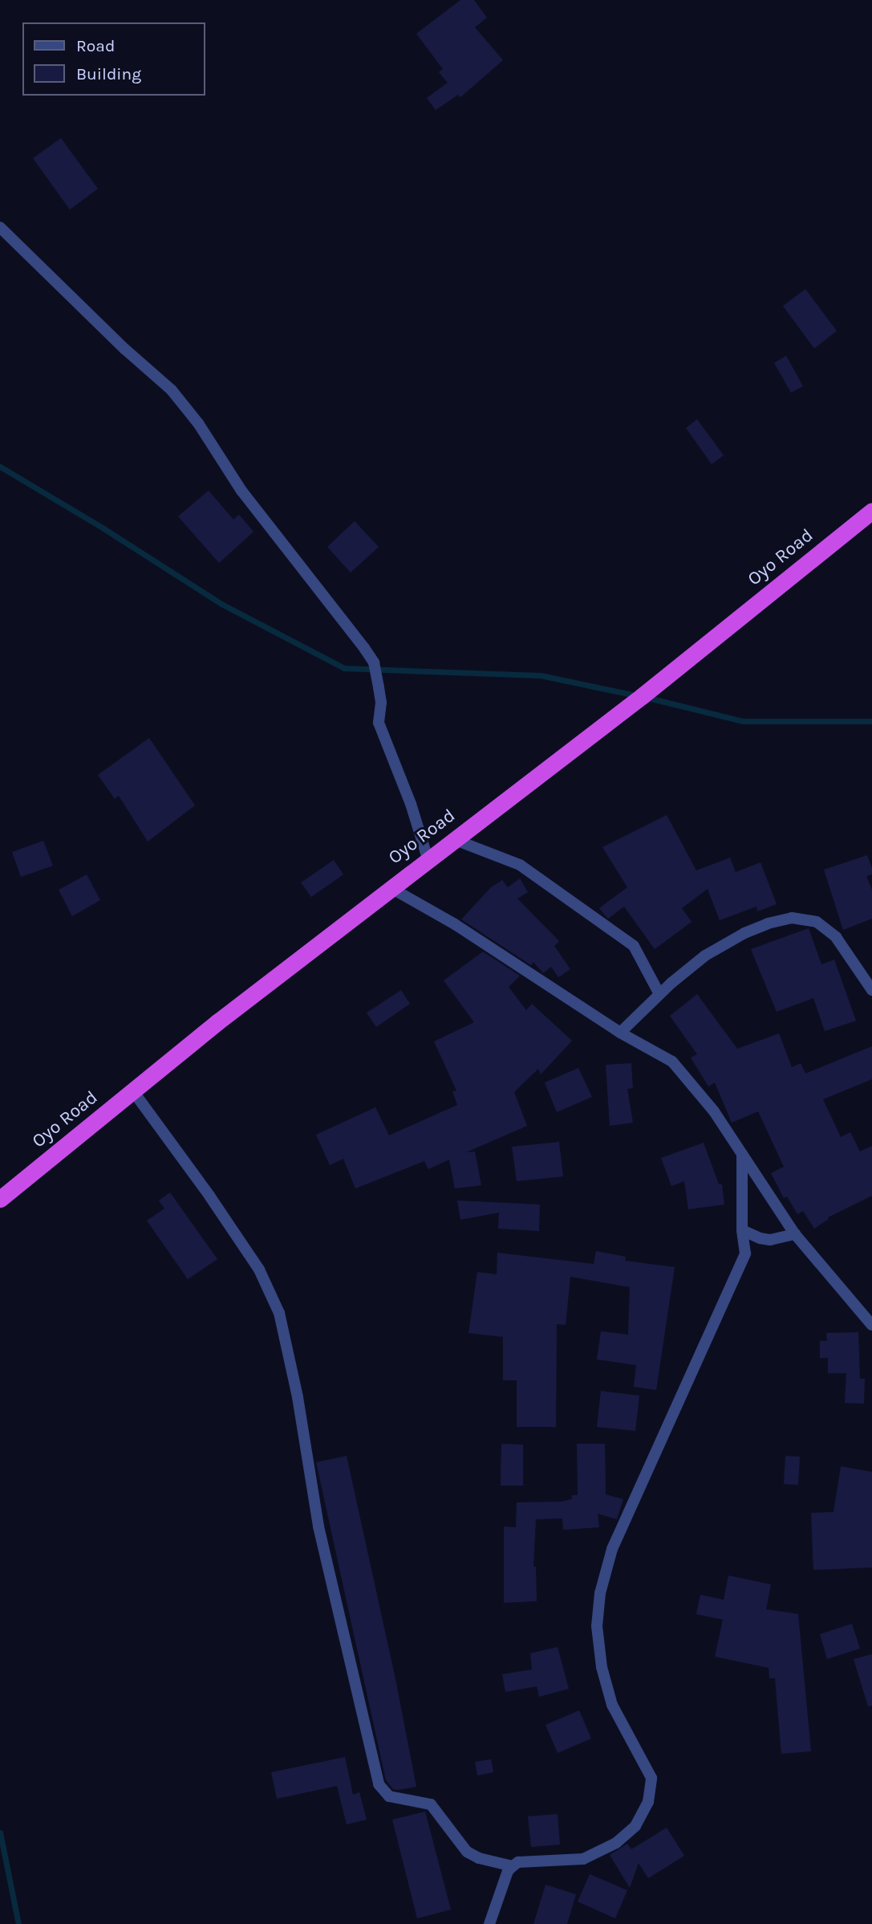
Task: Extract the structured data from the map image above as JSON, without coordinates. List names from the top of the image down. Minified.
{"streets":{"highway":["Oyo Road"]},"legend":["Road","Building"]}
